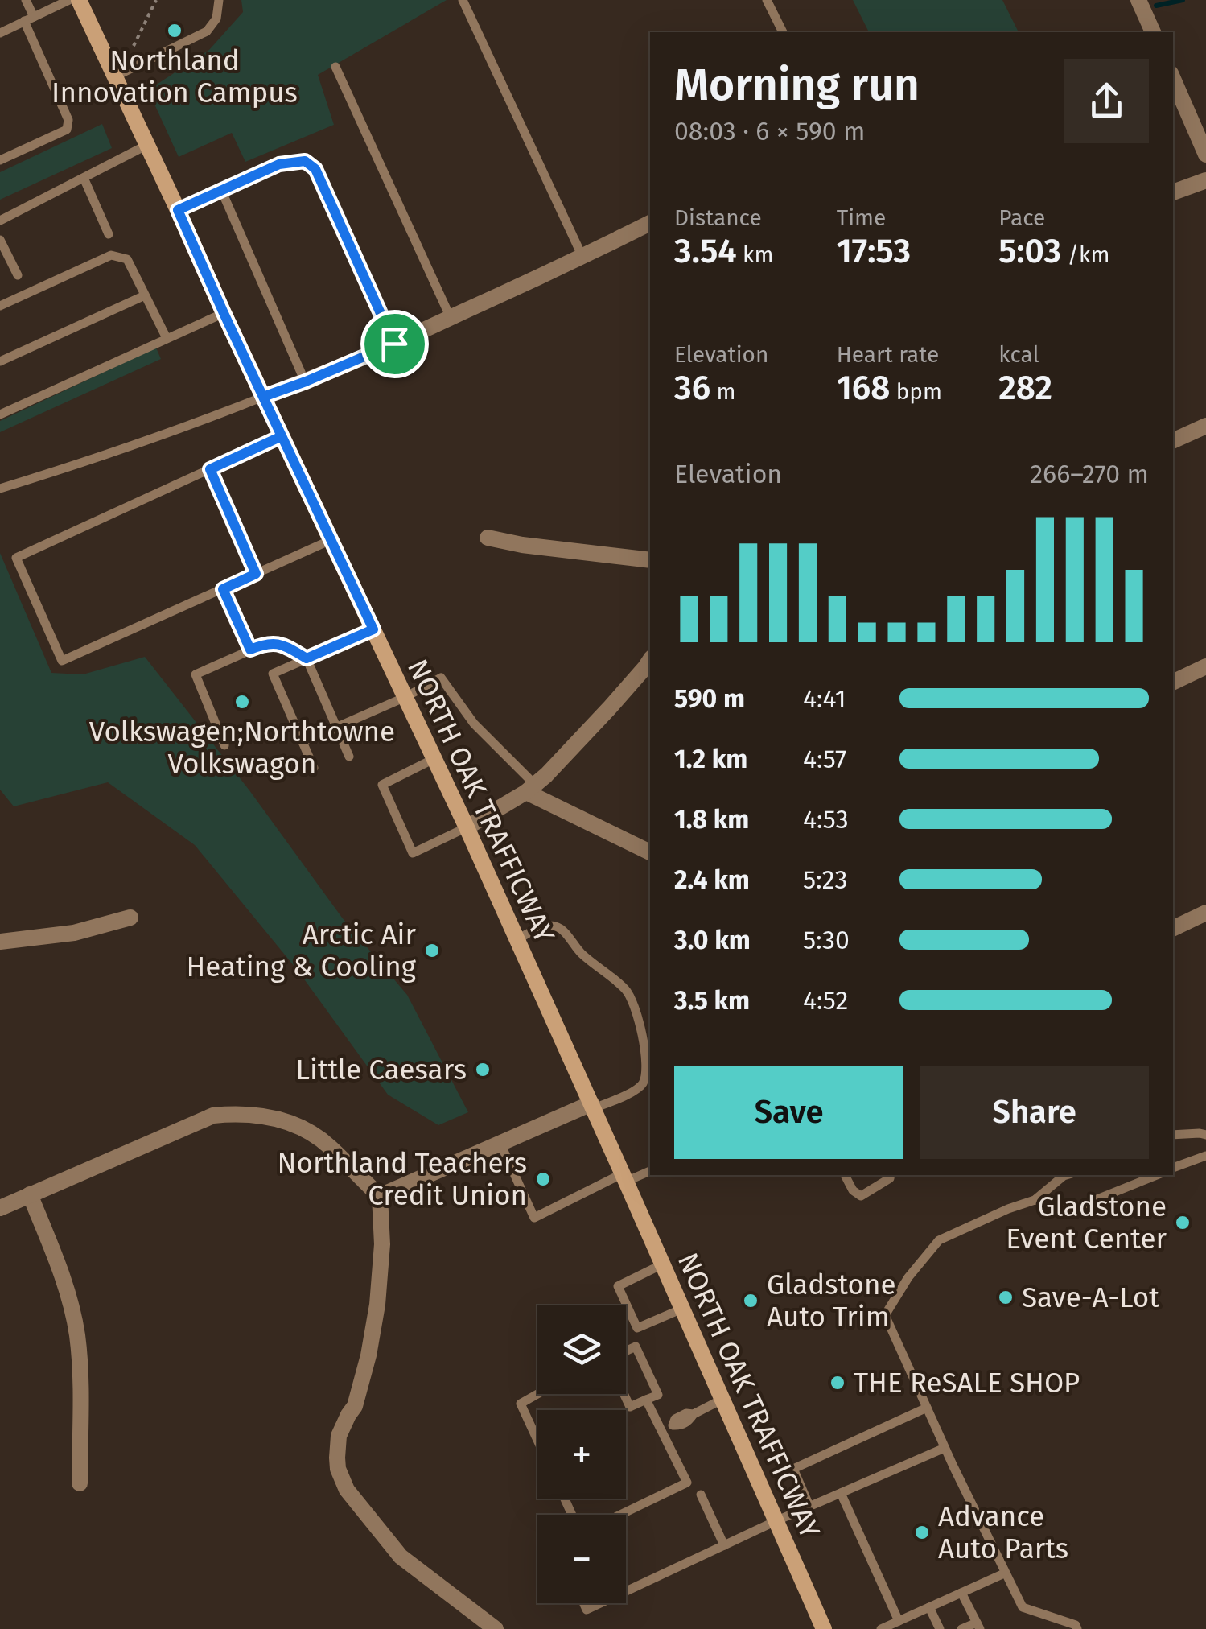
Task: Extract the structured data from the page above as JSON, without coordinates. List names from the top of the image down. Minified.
{"streets":{"main road":["NORTH OAK TRAFFICWAY"]},"places":["Northland Innovation Campus","Volkswagen;Northtowne Volkswagon","Arctic Air Heating & Cooling","Little Caesars","Northland Teachers Credit Union","Gladstone Event Center","Save-A-Lot","Gladstone Auto Trim","THE ReSALE SHOP","Advance Auto Parts"],"page":{"heading":["Morning run","08:03 · 6 × 590 m"],"stats":[["Distance","3.54 km"],["Time","17:53"],["Pace","5:03 /km"],["Elevation","36 m"],["Heart rate","168 bpm"],["kcal","282"]],"chart":["Elevation","266–270 m"],"list":[{"name":"590 m","note":"4:41"},{"name":"1.2 km","note":"4:57"},{"name":"1.8 km","note":"4:53"},{"name":"2.4 km","note":"5:23"},{"name":"3.0 km","note":"5:30"},{"name":"3.5 km","note":"4:52"}],"buttons":["Save","Share"],"map_buttons":["+","−"]}}
